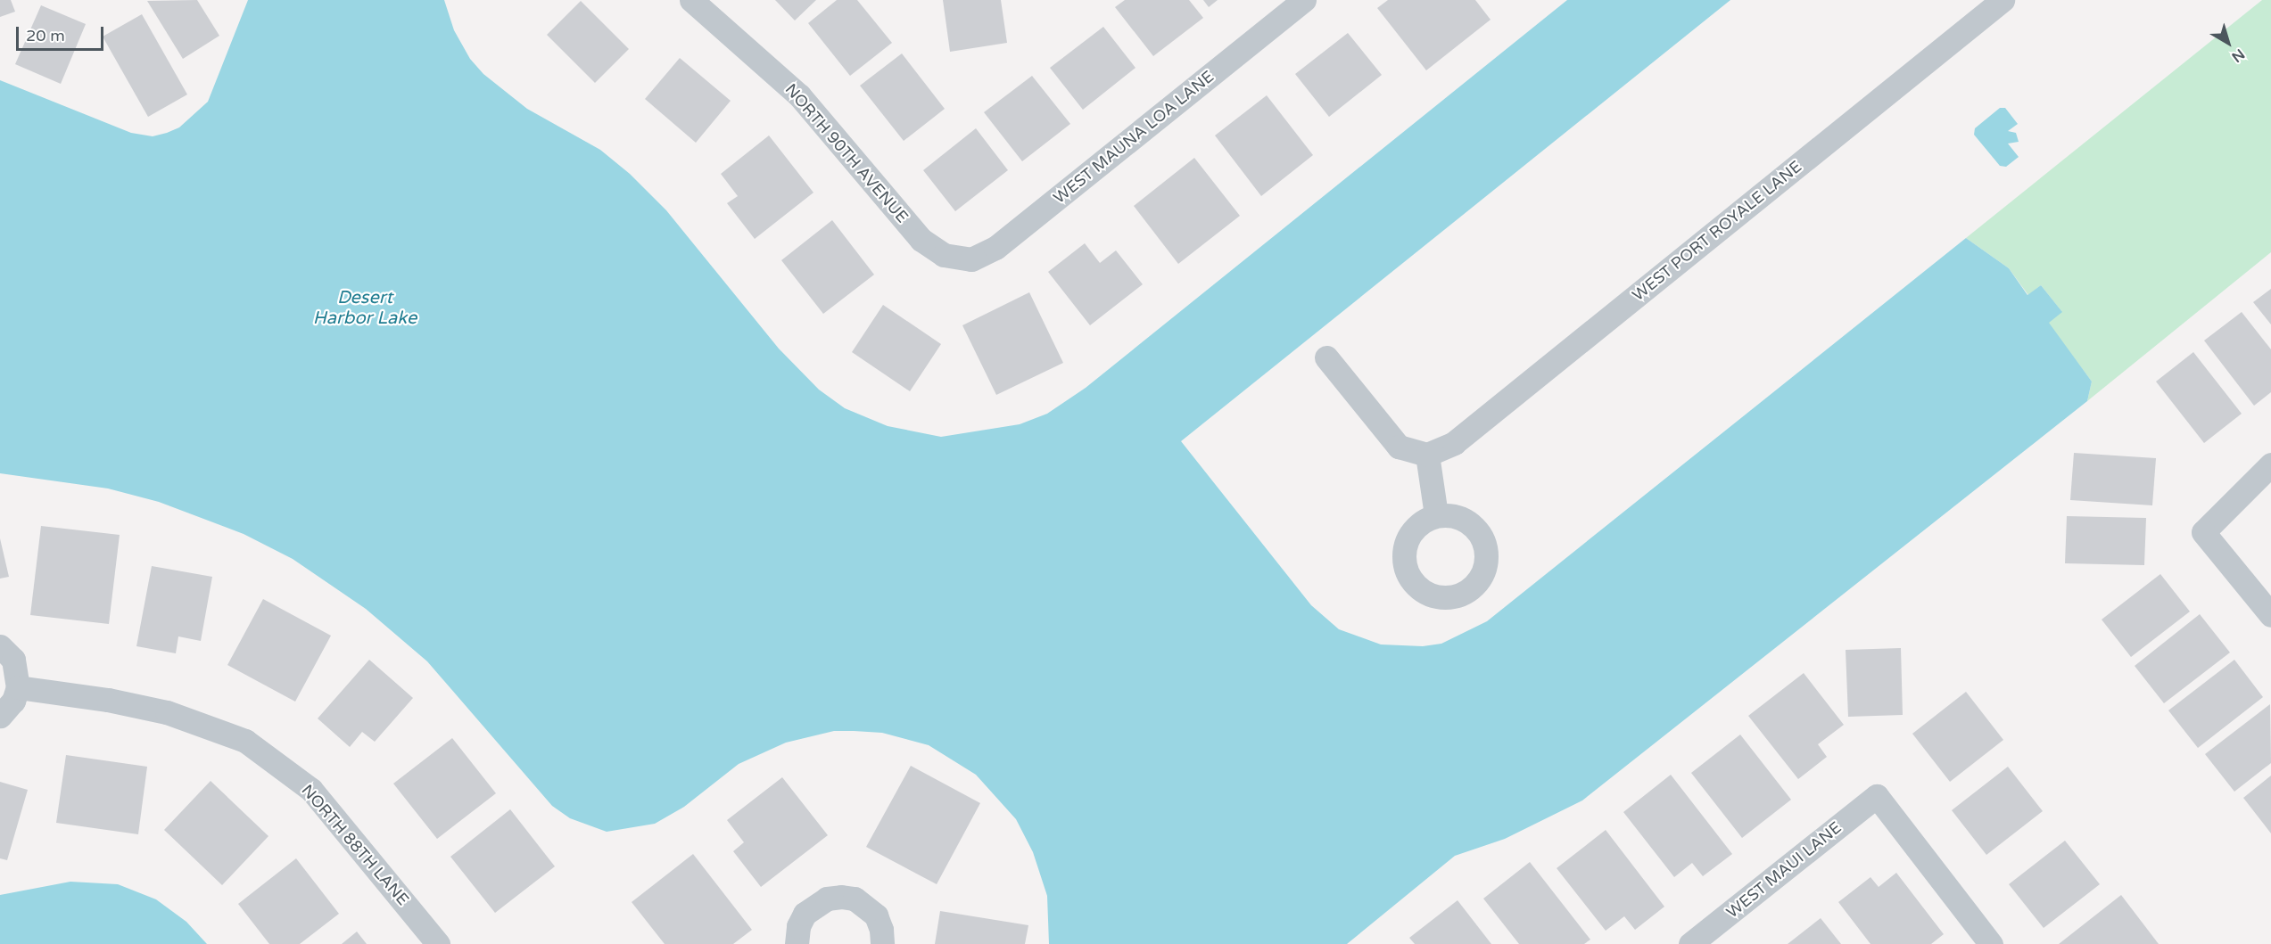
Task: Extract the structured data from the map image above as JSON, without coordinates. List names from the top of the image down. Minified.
{"streets":{"street":["WEST MAUNA LOA LANE","NORTH 90TH AVENUE","WEST PORT ROYALE LANE","NORTH 88TH LANE","WEST MAUI LANE"]},"crossings":[["WEST MAUNA LOA LANE","NORTH 90TH AVENUE"]],"water":["Desert Harbor Lake"],"scale_bar":"20 m","north":"bottom right"}
